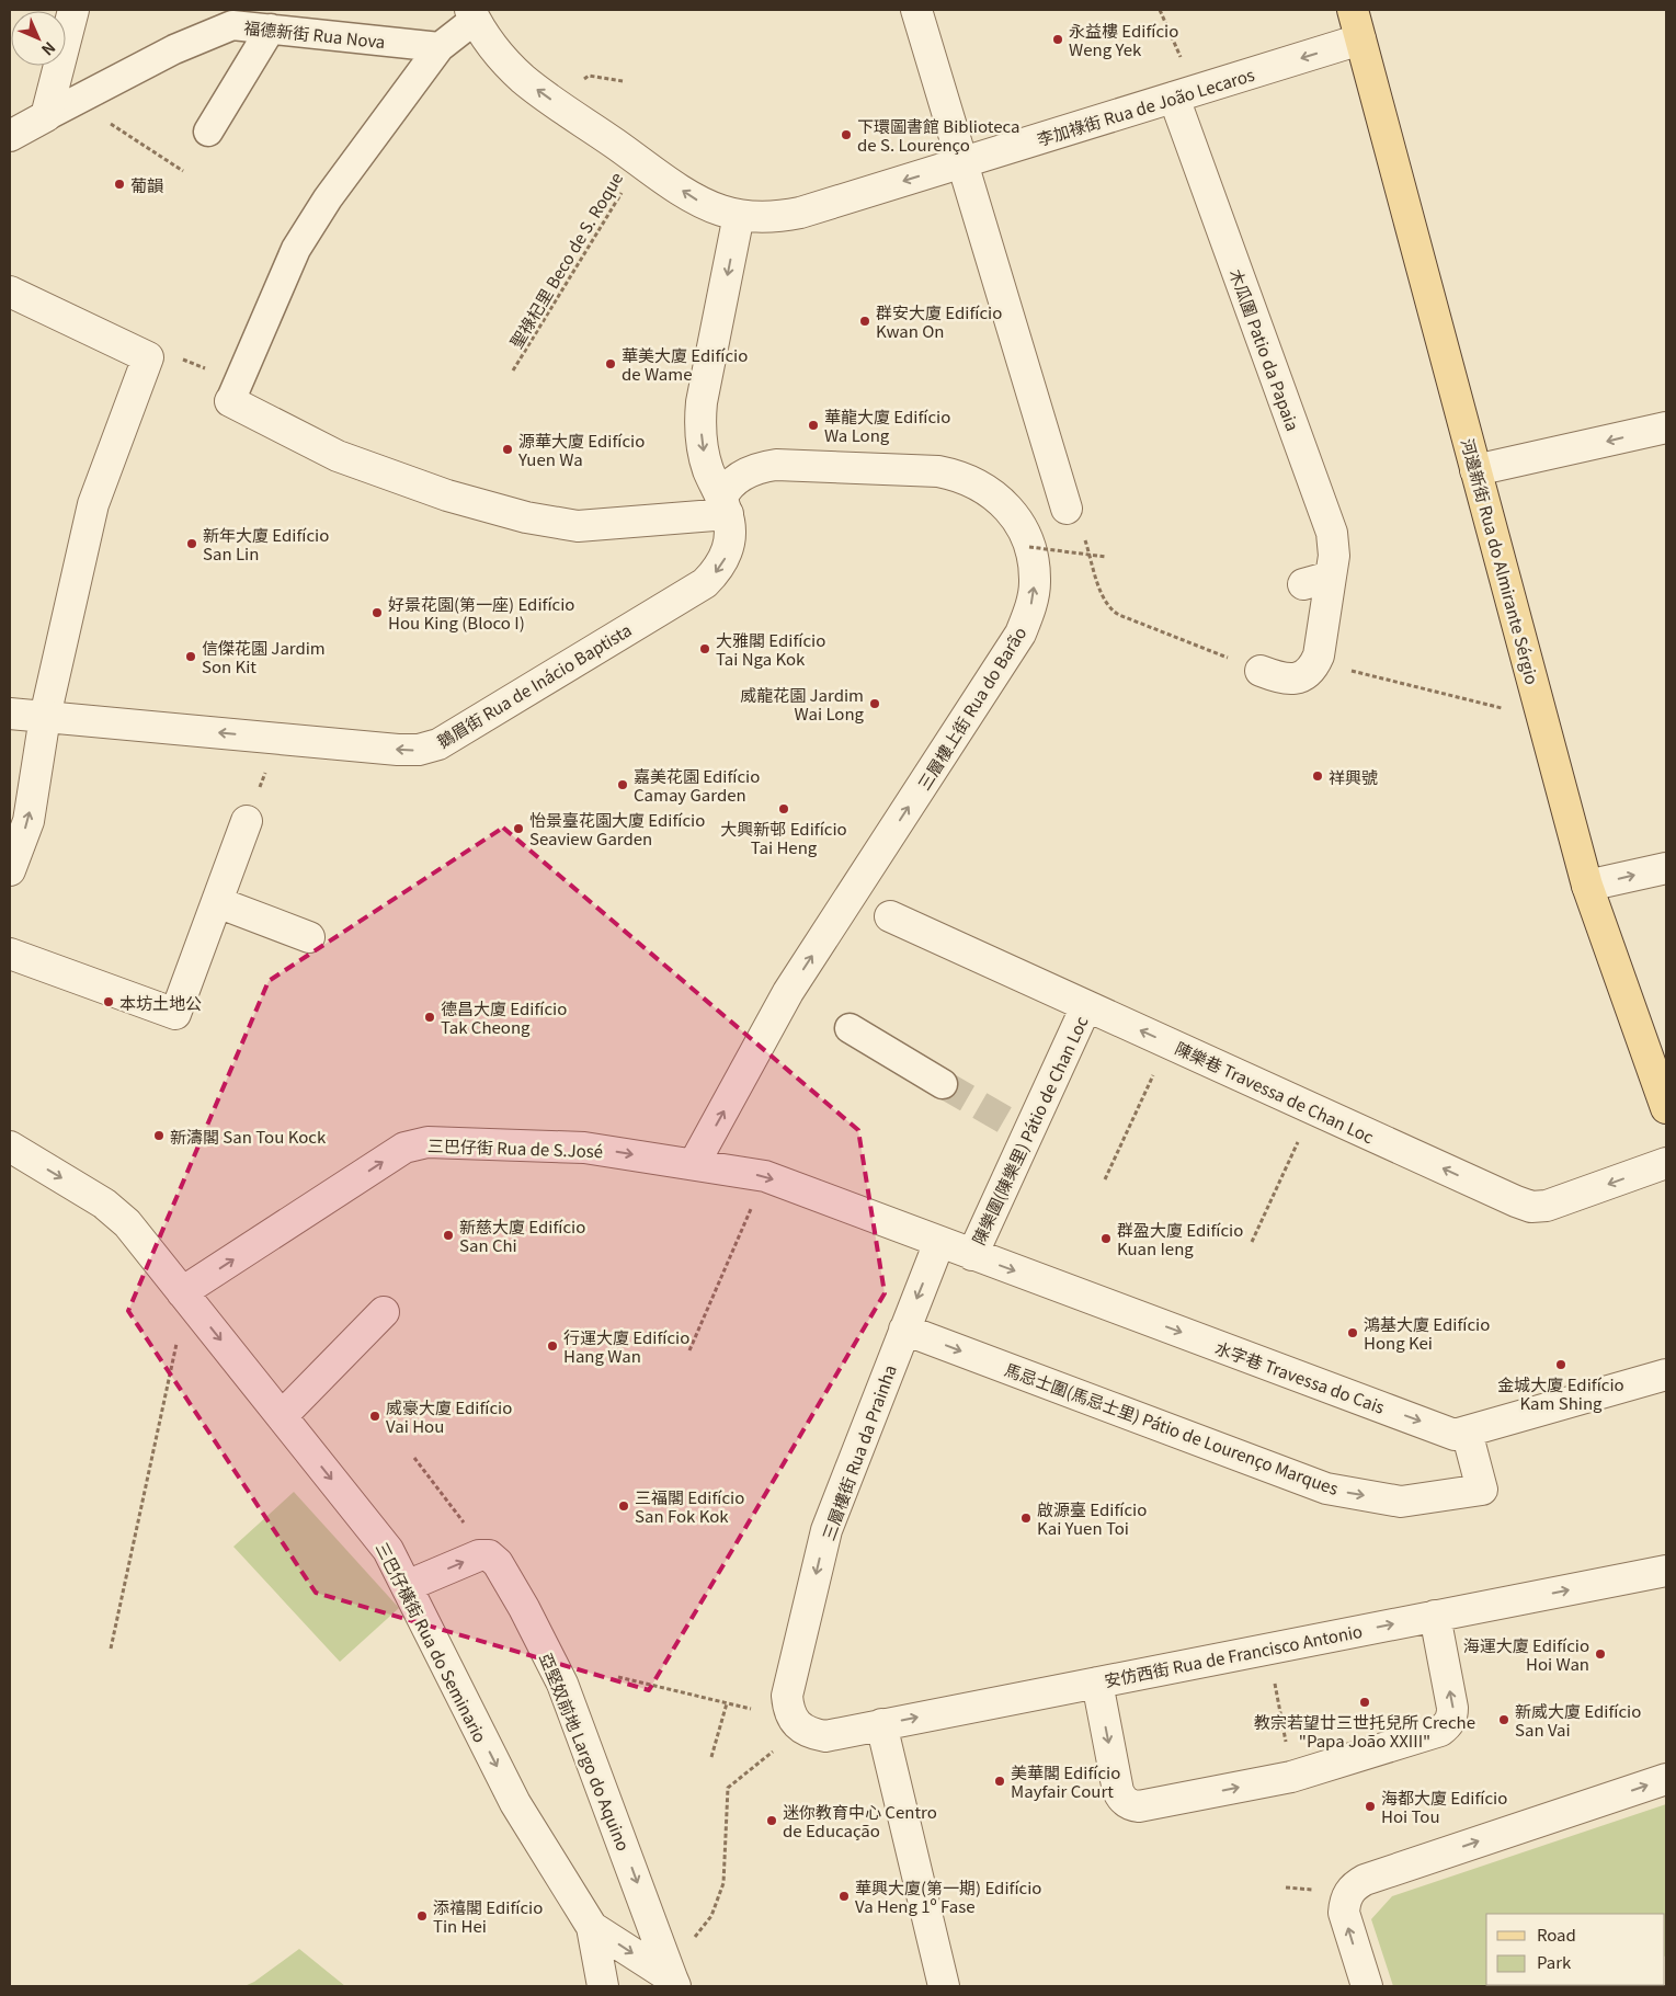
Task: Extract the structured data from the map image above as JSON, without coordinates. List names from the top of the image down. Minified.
{"streets":{"main road":["河邊新街 Rua do Almirante Sérgio"],"street":["福德新街 Rua Nova","李加祿街 Rua de João Lecaros","木瓜圍 Patio da Papaia","鵝眉街 Rua de Inácio Baptista","三層樓上街 Rua do Barão","陳樂巷 Travessa de Chan Loc","陳樂圍(陳樂里) Pátio de Chan Loc","三巴仔街 Rua de S.José","水字巷 Travessa do Cais","馬忌士圍(馬忌士里) Pátio de Lourenço Marques","三層樓街 Rua da Prainha","三巴仔橫街 Rua do Seminario","安仿西街 Rua de Francisco Antonio","亞堅奴前地 Largo do Aquino"],"path":["聖祿杞里 Beco de S. Roque"]},"crossings":[["李加祿街 Rua de João Lecaros","聖祿杞里 Beco de S. Roque"],["李加祿街 Rua de João Lecaros","木瓜圍 Patio da Papaia"],["李加祿街 Rua de João Lecaros","河邊新街 Rua do Almirante Sérgio"],["李加祿街 Rua de João Lecaros","鵝眉街 Rua de Inácio Baptista"],["鵝眉街 Rua de Inácio Baptista","三層樓上街 Rua do Barão"],["三層樓上街 Rua do Barão","三巴仔街 Rua de S.José"],["陳樂巷 Travessa de Chan Loc","陳樂圍(陳樂里) Pátio de Chan Loc"],["陳樂圍(陳樂里) Pátio de Chan Loc","水字巷 Travessa do Cais"],["三巴仔街 Rua de S.José","水字巷 Travessa do Cais"],["三巴仔街 Rua de S.José","三巴仔橫街 Rua do Seminario"],["水字巷 Travessa do Cais","馬忌士圍(馬忌士里) Pátio de Lourenço Marques"],["水字巷 Travessa do Cais","三層樓街 Rua da Prainha"],["馬忌士圍(馬忌士里) Pátio de Lourenço Marques","三層樓街 Rua da Prainha"],["三層樓街 Rua da Prainha","安仿西街 Rua de Francisco Antonio"],["三巴仔橫街 Rua do Seminario","亞堅奴前地 Largo do Aquino"]],"one_way":["李加祿街 Rua de João Lecaros","三層樓上街 Rua do Barão","陳樂巷 Travessa de Chan Loc","三巴仔街 Rua de S.José","水字巷 Travessa do Cais","馬忌士圍(馬忌士里) Pátio de Lourenço Marques","三層樓街 Rua da Prainha","三巴仔橫街 Rua do Seminario","安仿西街 Rua de Francisco Antonio","亞堅奴前地 Largo do Aquino"],"places":["永益樓 Edifício Weng Yek","下環圖書館 Biblioteca de S. Lourenço","葡韻","群安大廈 Edifício Kwan On","華美大廈 Edifício de Wame","華龍大廈 Edifício Wa Long","源華大廈 Edifício Yuen Wa","新年大廈 Edifício San Lin","好景花園(第一座) Edifício Hou King (Bloco I)","大雅閣 Edifício Tai Nga Kok","信傑花園 Jardim Son Kit","威龍花園 Jardim Wai Long","祥興號","嘉美花園 Edifício Camay Garden","大興新邨 Edifício Tai Heng","怡景臺花園大廈 Edifício Seaview Garden","本坊土地公","德昌大廈 Edifício Tak Cheong","新濤閣 San Tou Kock","新慈大廈 Edifício San Chi","群盈大廈 Edifício Kuan Ieng","鴻基大廈 Edifício Hong Kei","行運大廈 Edifício Hang Wan","金城大廈 Edifício Kam Shing","威豪大廈 Edifício Vai Hou","三福閣 Edifício San Fok Kok","啟源臺 Edifício Kai Yuen Toi","海運大廈 Edifício Hoi Wan","教宗若望廿三世托兒所 Creche \"Papa João XXIII\"","新威大廈 Edifício San Vai","美華閣 Edifício Mayfair Court","海都大廈 Edifício Hoi Tou","迷你教育中心 Centro de Educação","華興大廈(第一期) Edifício Va Heng 1º Fase","添禧閣 Edifício Tin Hei"],"legend":["Road","Park"],"north":"bottom right"}
